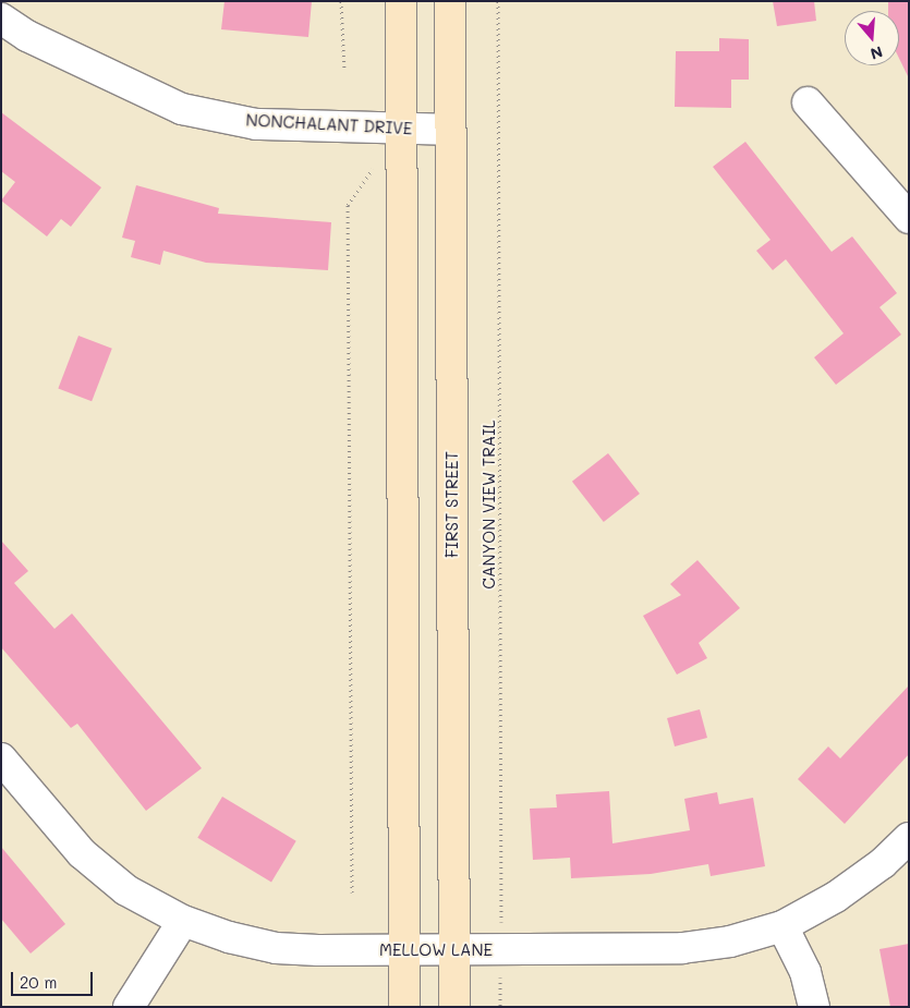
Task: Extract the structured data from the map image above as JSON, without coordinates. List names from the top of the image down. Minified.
{"streets":{"main road":["FIRST STREET"],"street":["NONCHALANT DRIVE","MELLOW LANE"],"path":["CANYON VIEW TRAIL"]},"crossings":[["NONCHALANT DRIVE","FIRST STREET"],["FIRST STREET","MELLOW LANE"],["CANYON VIEW TRAIL","MELLOW LANE"]],"scale_bar":"20 m","north":"bottom"}
